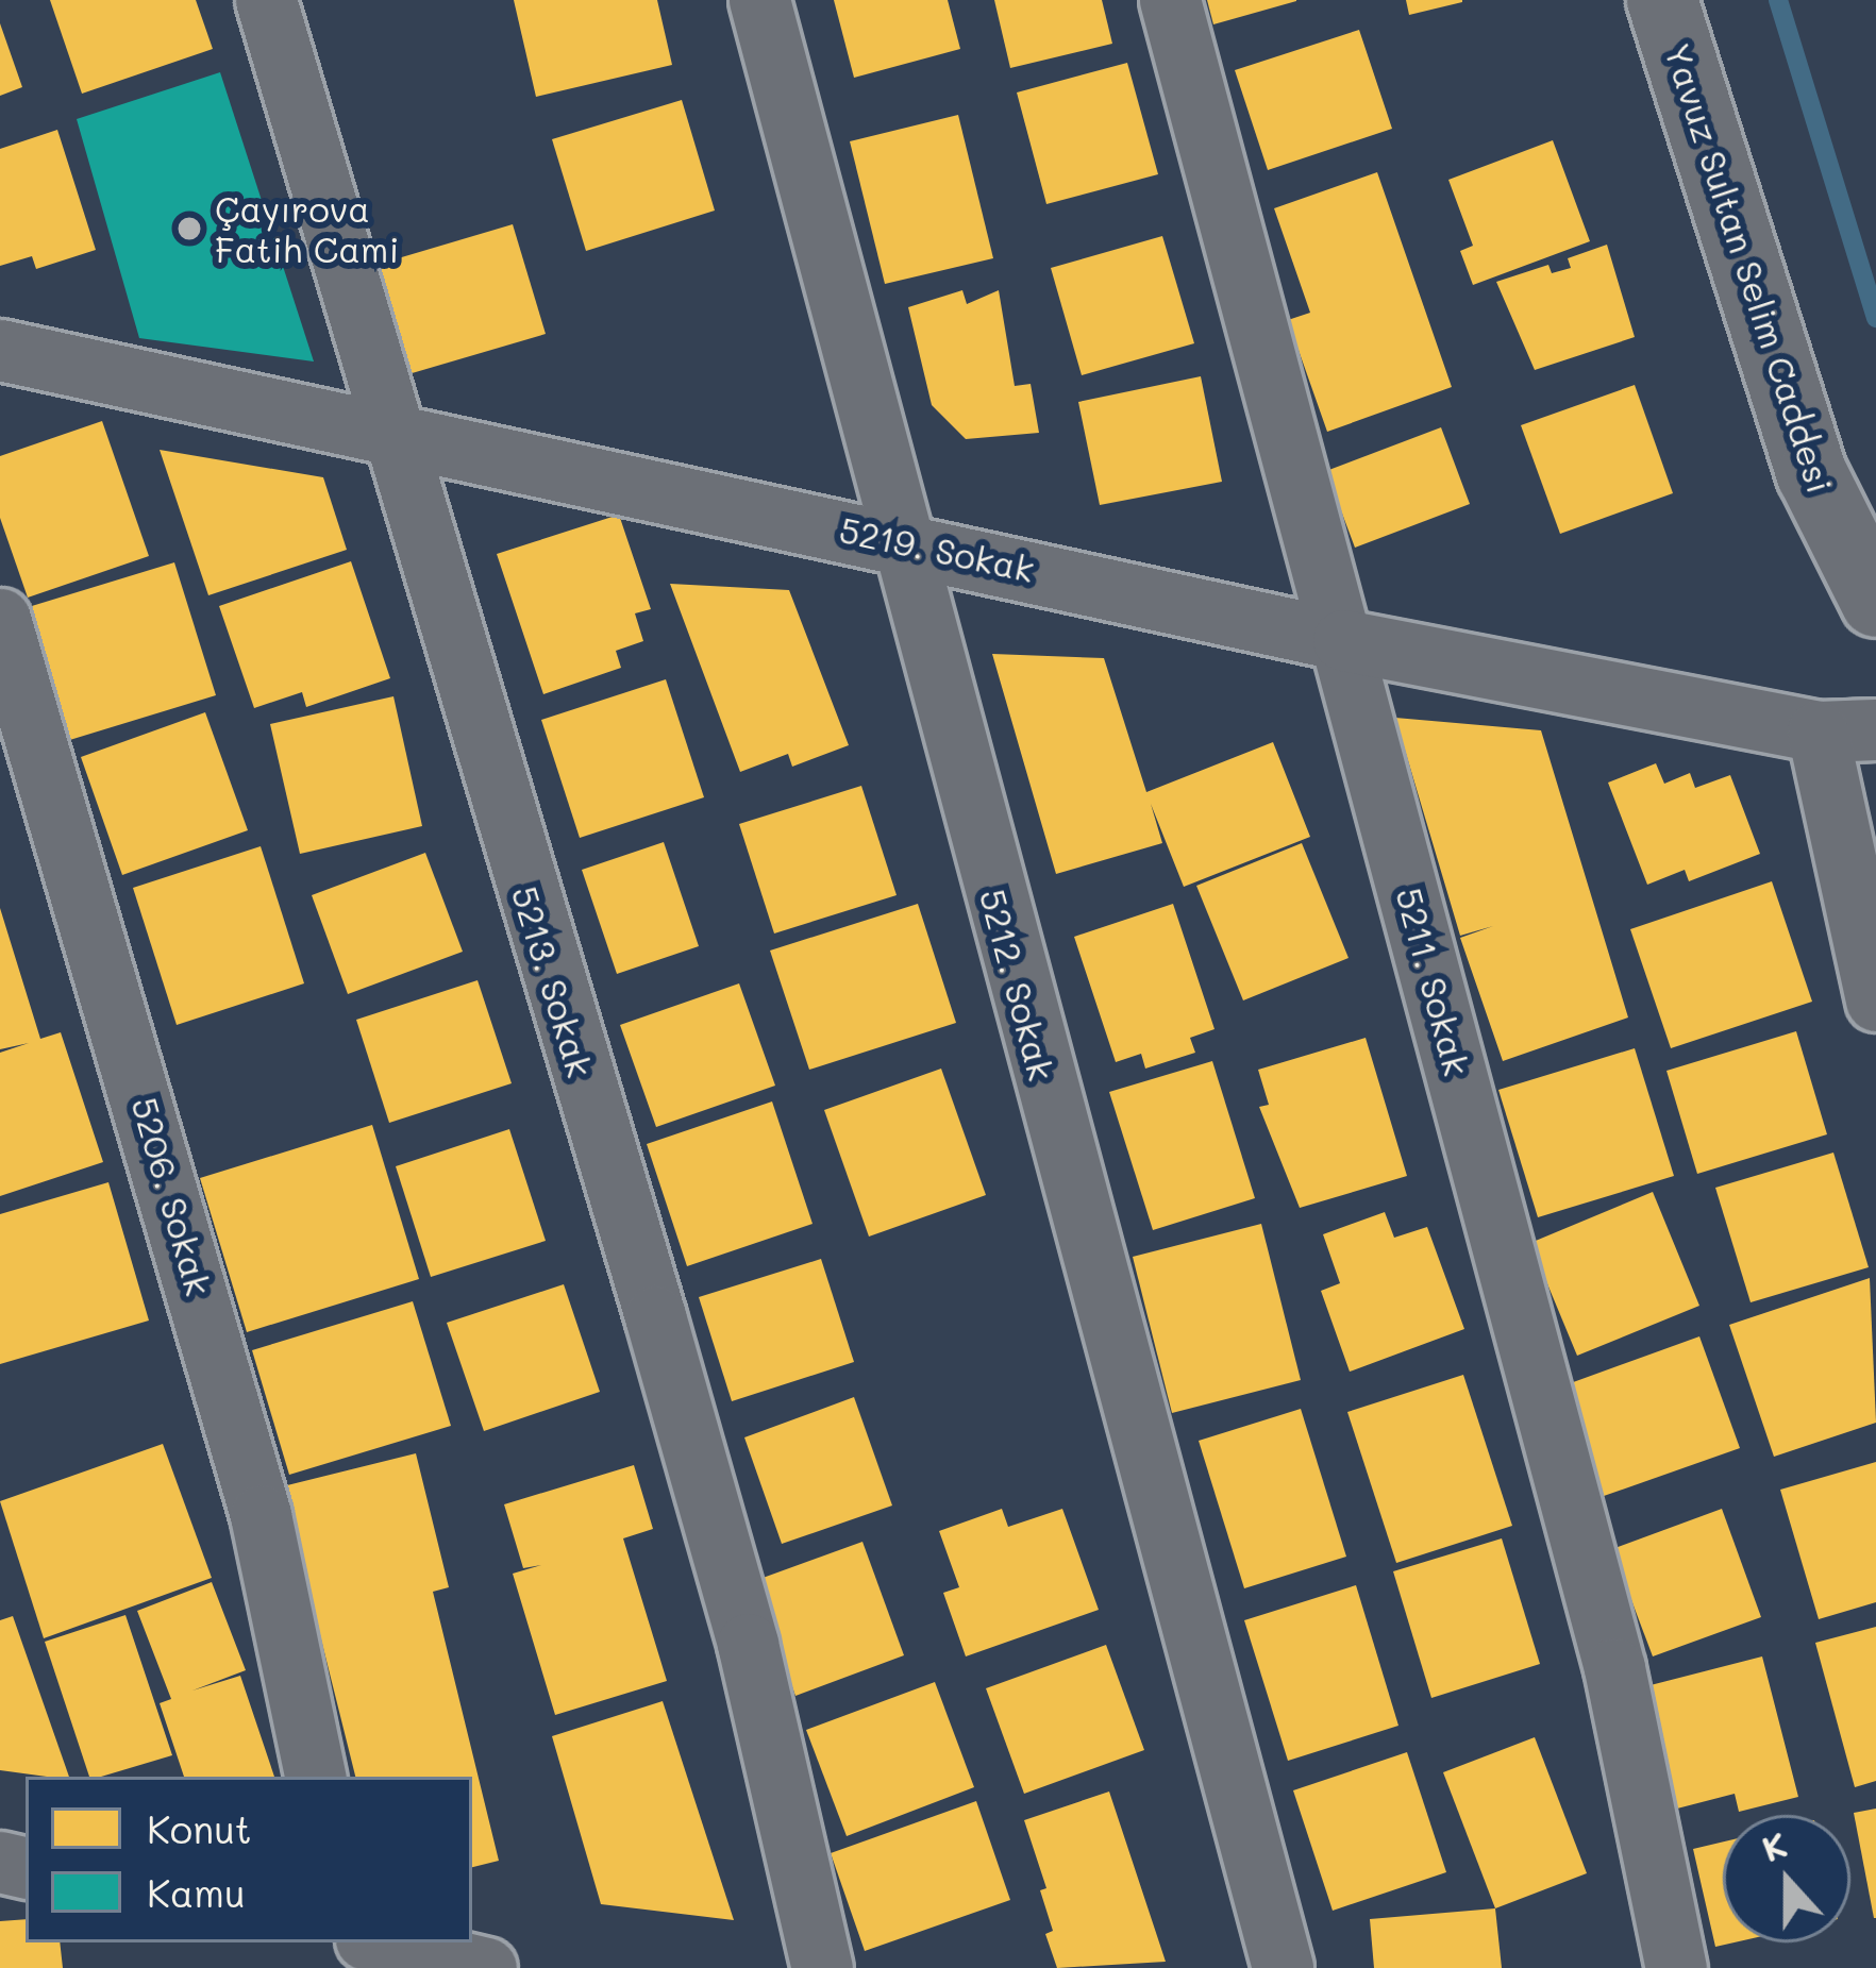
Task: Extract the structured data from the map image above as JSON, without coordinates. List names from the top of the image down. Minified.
{"streets":{"street":["Yavuz Sultan Selim Caddesi","5219. Sokak","5213. Sokak","5211. Sokak","5212. Sokak","5206. Sokak"]},"crossings":[["5219. Sokak","5213. Sokak"],["5219. Sokak","5211. Sokak"],["5219. Sokak","5212. Sokak"]],"places":["Çayırova Fatih Cami"],"legend":["Konut","Kamu"],"north":"top"}
